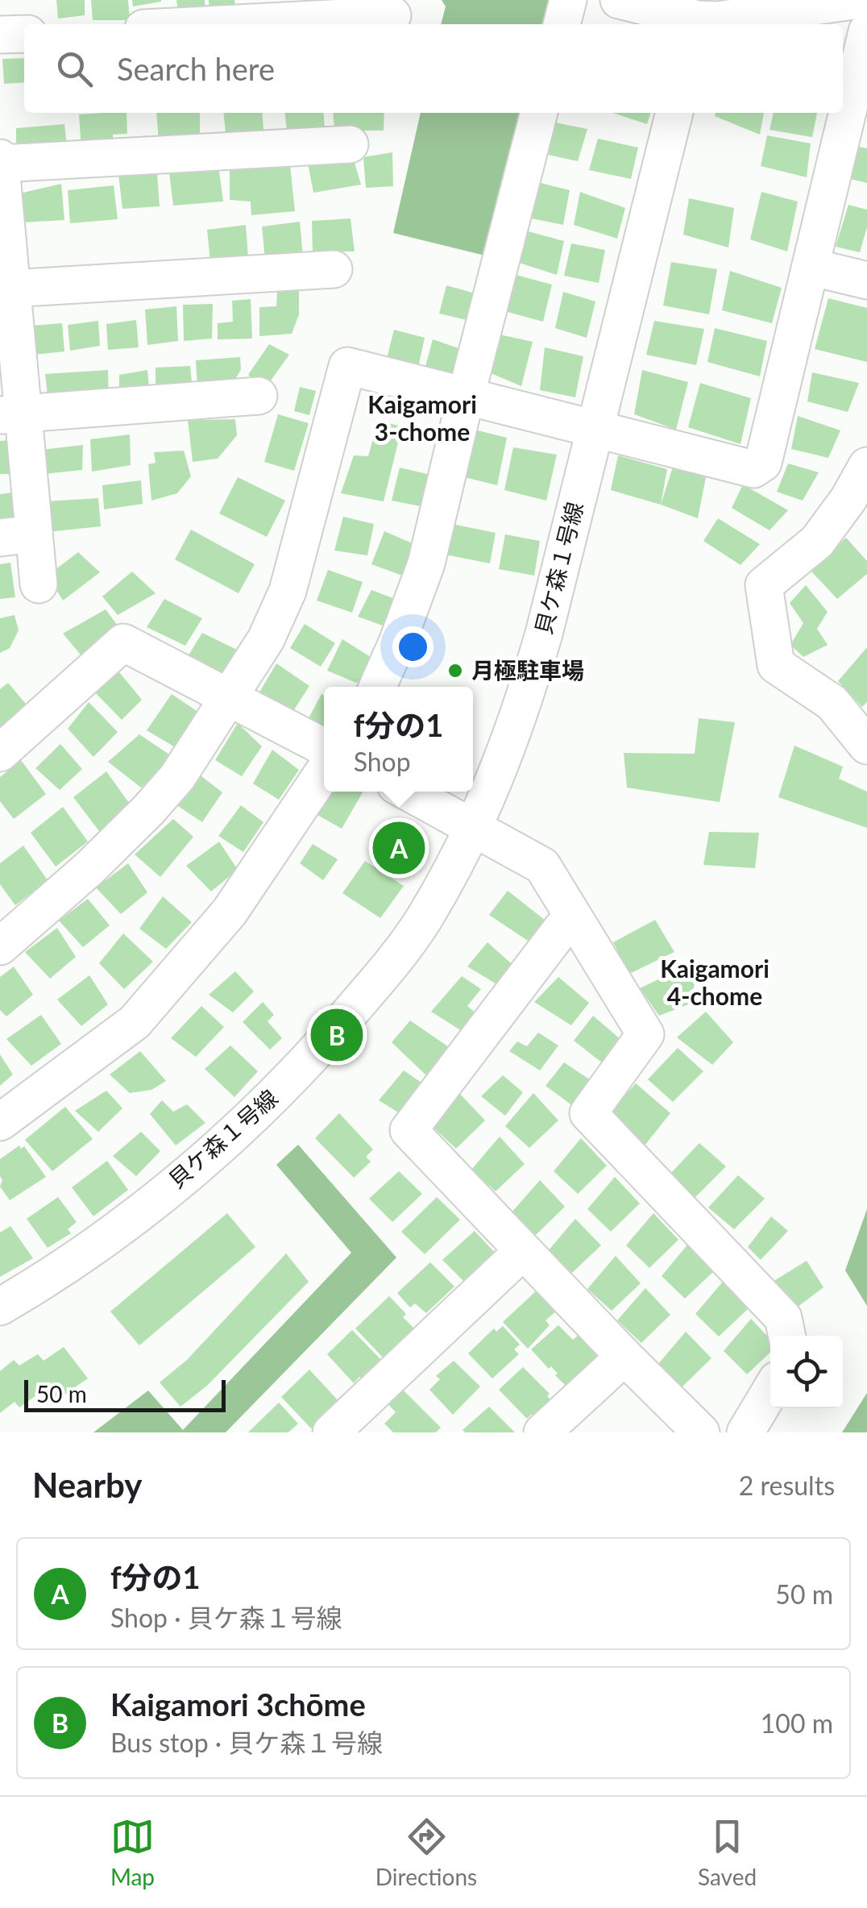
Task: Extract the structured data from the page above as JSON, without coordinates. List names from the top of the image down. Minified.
{"streets":{"street":["貝ケ森１号線"]},"districts":["Kaigamori 3-chome","Kaigamori 4-chome"],"places":["月極駐車場"],"scale_bar":"50 m","page":{"search":"Search here","popup":["f分の1","Shop"],"pins":["A","B"],"scale":"50 m","heading":["Nearby","2 results"],"list":[{"mark":"A","name":"f分の1","note":"Shop · 貝ケ森１号線","value":"50 m"},{"mark":"B","name":"Kaigamori 3chōme","note":"Bus stop · 貝ケ森１号線","value":"100 m"}],"nav":["Map","Directions","Saved"]}}
